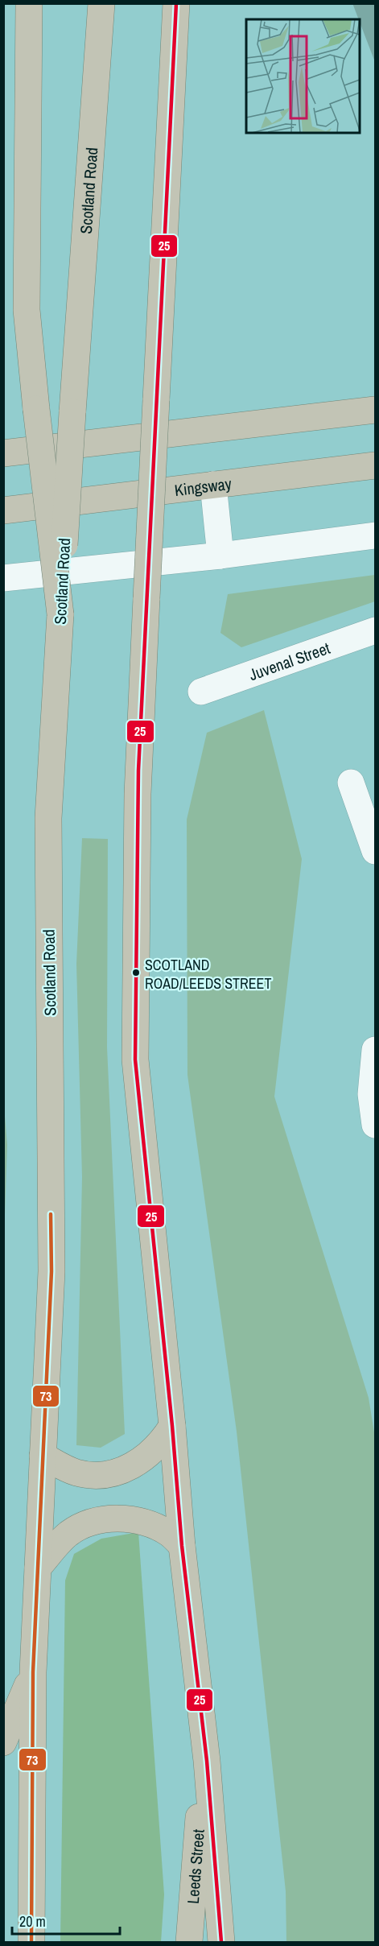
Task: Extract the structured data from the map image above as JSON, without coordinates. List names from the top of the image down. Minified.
{"streets":{"highway":["Scotland Road","Kingsway","Leeds Street"],"street":["Juvenal Street"]},"places":["SCOTLAND ROAD/LEEDS STREET"],"lines":["transit line 25","transit line 73"],"scale_bar":"20 m"}
